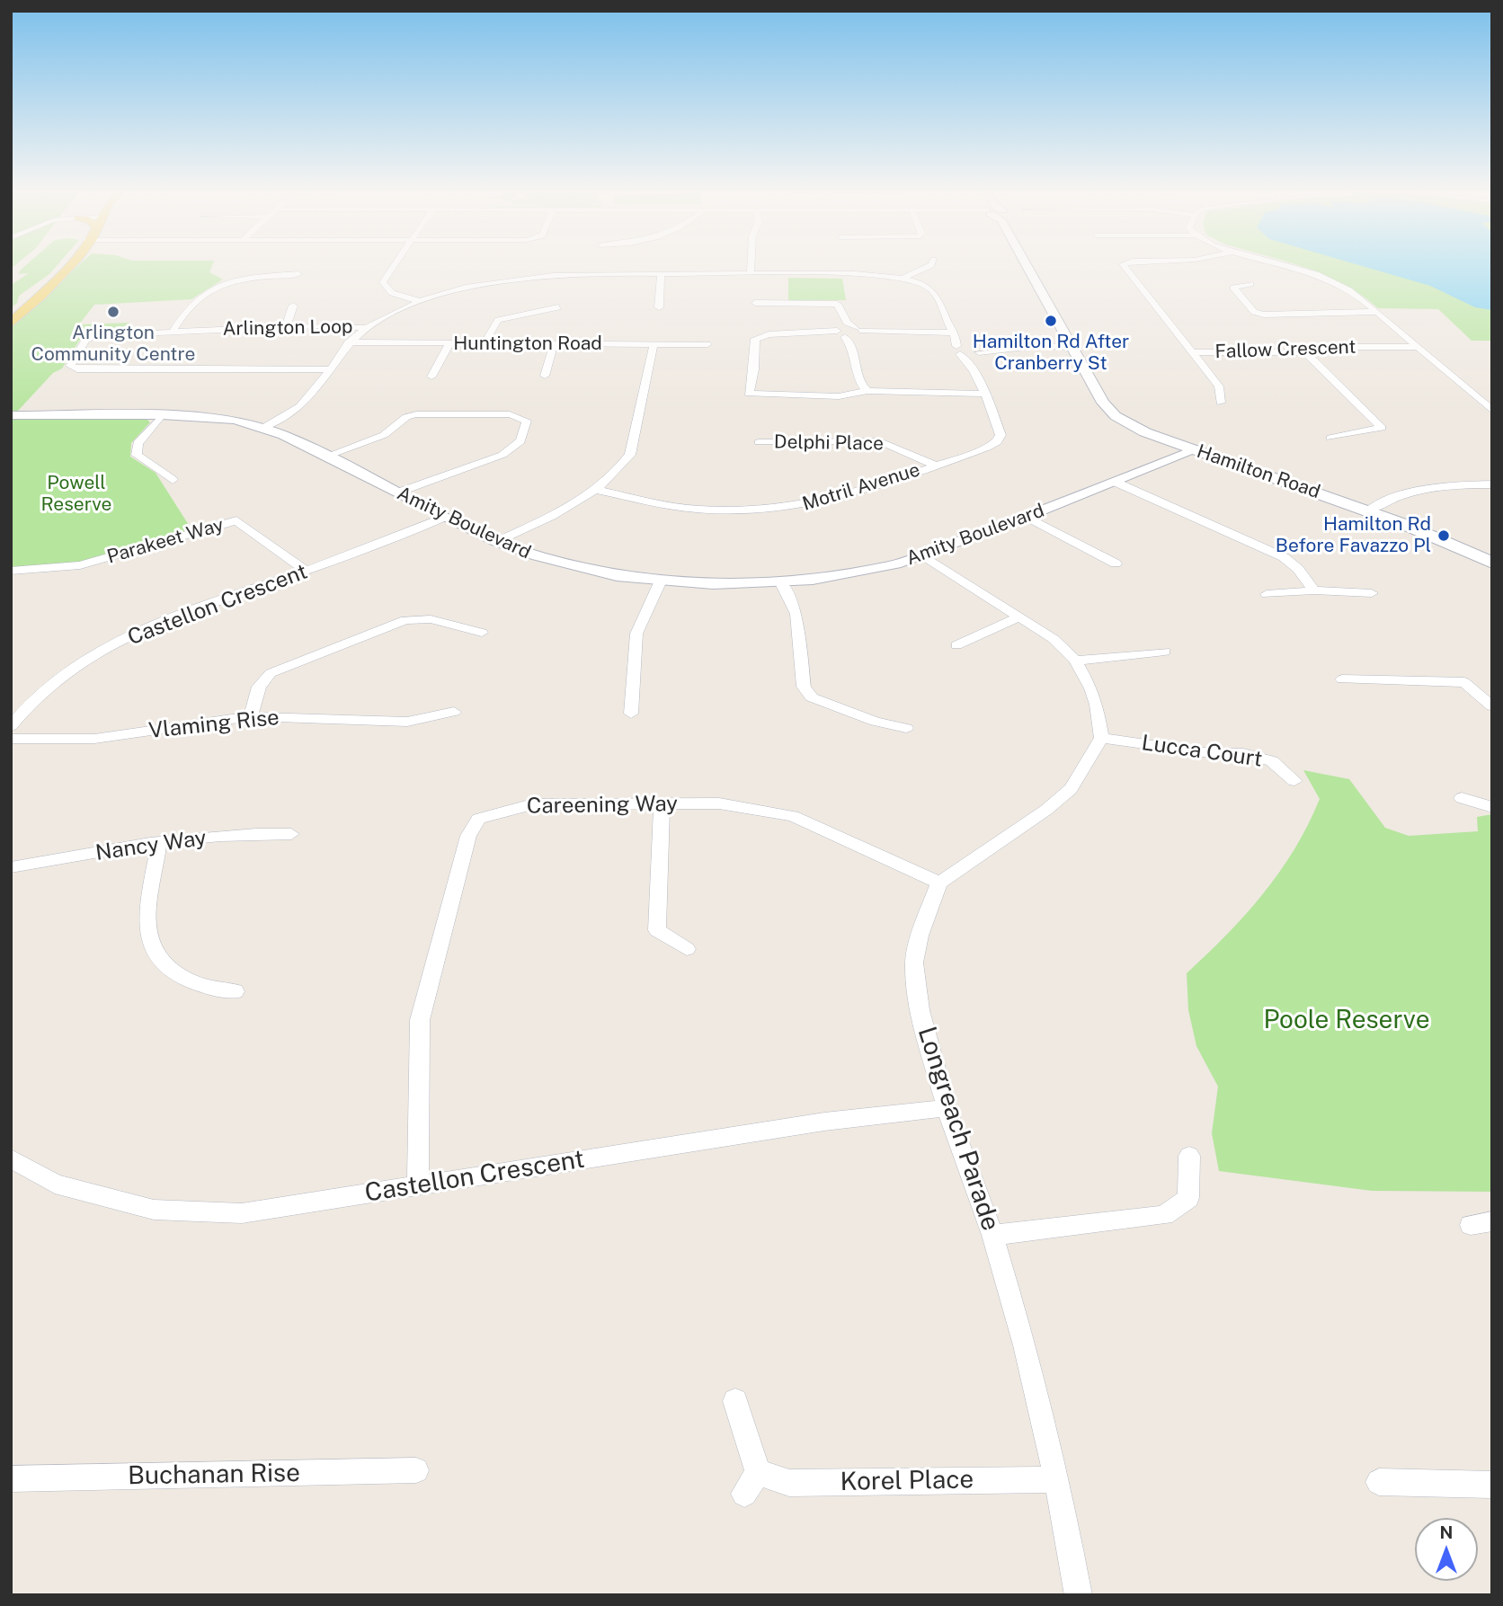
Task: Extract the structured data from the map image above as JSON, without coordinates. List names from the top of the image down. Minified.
{"streets":{"main road":["Hamilton Road"],"street":["Arlington Loop","Huntington Road","Fallow Crescent","Delphi Place","Motril Avenue","Amity Boulevard","Parakeet Way","Castellon Crescent","Vlaming Rise","Lucca Court","Careening Way","Nancy Way","Longreach Parade","Buchanan Rise","Korel Place"]},"crossings":[["Delphi Place","Motril Avenue"],["Hamilton Road","Amity Boulevard"],["Amity Boulevard","Castellon Crescent"],["Parakeet Way","Castellon Crescent"],["Castellon Crescent","Careening Way"],["Castellon Crescent","Longreach Parade"],["Careening Way","Longreach Parade"],["Longreach Parade","Korel Place"]],"parks":["Powell Reserve","Poole Reserve"],"places":["Arlington Community Centre","Hamilton Rd After Cranberry St","Hamilton Rd Before Favazzo Pl"],"north":"top"}
